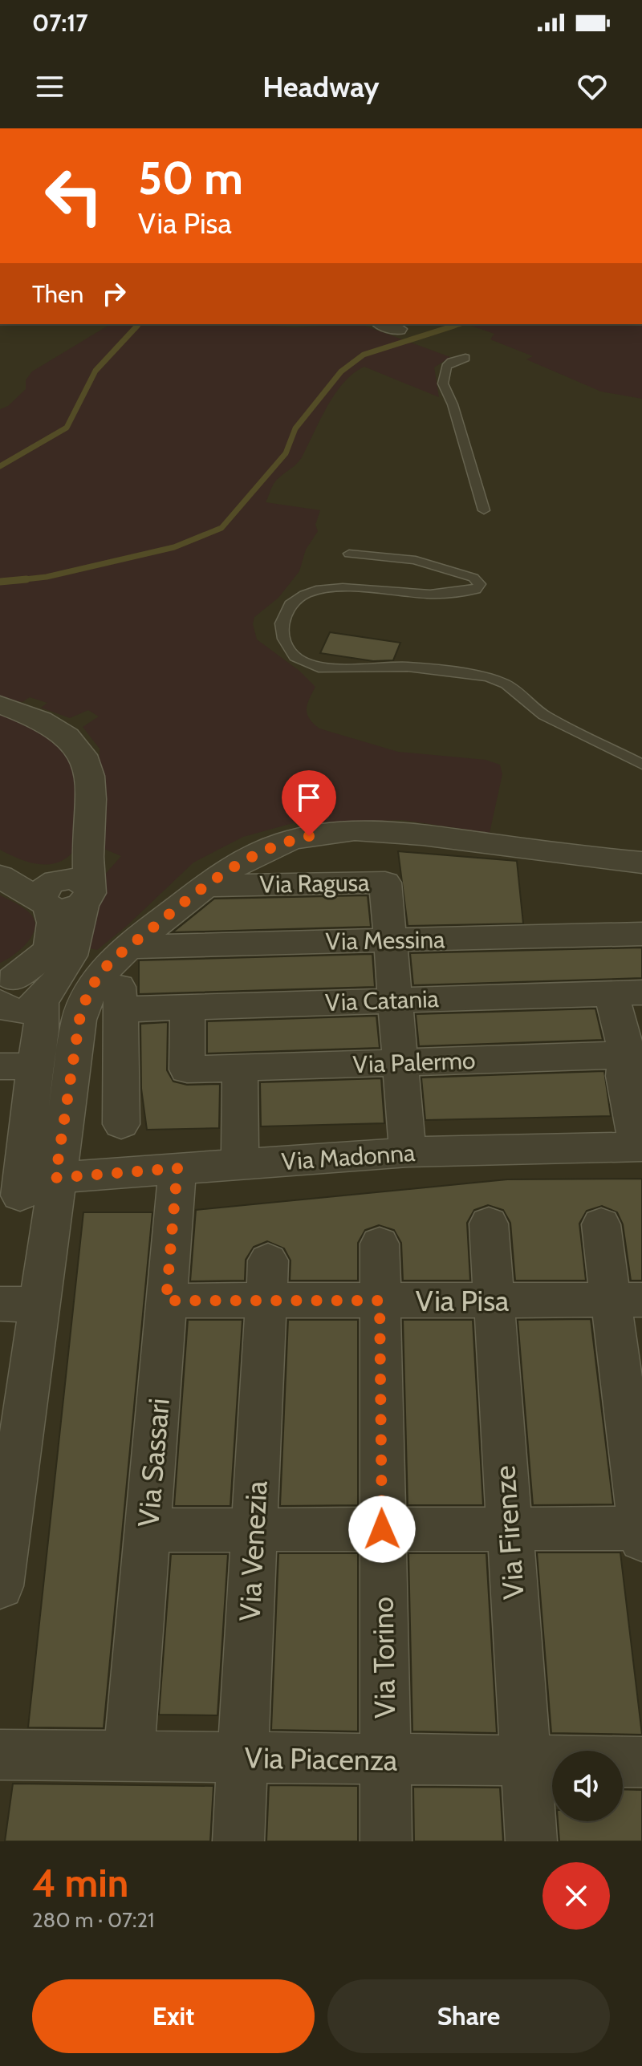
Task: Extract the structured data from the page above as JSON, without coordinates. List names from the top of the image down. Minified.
{"streets":{"street":["Via Ragusa","Via Messina","Via Catania","Via Palermo","Via Madonna","Via Pisa","Via Sassari","Via Firenze","Via Venezia","Via Torino","Via Piacenza"]},"crossings":[["Via Ragusa","Via Messina"],["Via Catania","Via Palermo"],["Via Madonna","Via Sassari"],["Via Pisa","Via Sassari"],["Via Pisa","Via Firenze"],["Via Pisa","Via Venezia"],["Via Pisa","Via Torino"],["Via Sassari","Via Piacenza"],["Via Firenze","Via Piacenza"],["Via Venezia","Via Piacenza"],["Via Torino","Via Piacenza"]],"page":{"status":"07:17","header":"Headway","turn":["50 m","Via Pisa"],"then":"Then","heading":["4 min","280 m · 07:21"],"buttons":["Exit","Share"]}}
